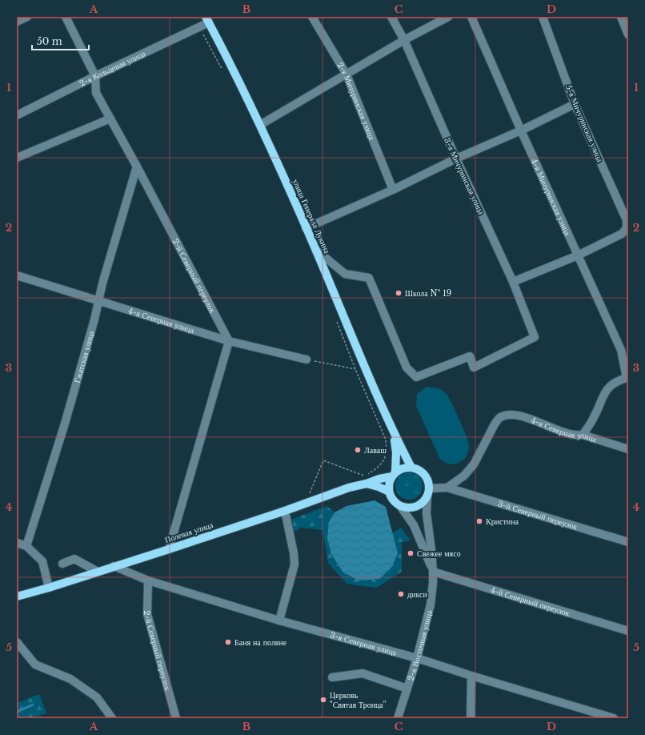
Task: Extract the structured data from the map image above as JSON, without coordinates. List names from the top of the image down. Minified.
{"streets":{"main road":["улица Генерала Лукина","Полевая улица"],"street":["2-я Кольцевая улица","2-я Мичуринская улица","5-я Мичуринская улица","3-я Мичуринская улица","4-я Мичуринская улица","2-й Северный переулок","4-я Северная улица","Гжатская улица","3-й Северный переулок","4-й Северный переулок","3-я Северная улица","2-я Восточная улица"]},"crossings":[["2-я Кольцевая улица","улица Генерала Лукина"],["2-я Кольцевая улица","2-й Северный переулок"],["5-я Мичуринская улица","4-я Мичуринская улица"],["3-я Мичуринская улица","улица Генерала Лукина"],["улица Генерала Лукина","Полевая улица"],["улица Генерала Лукина","2-я Восточная улица"],["2-й Северный переулок","4-я Северная улица"],["2-й Северный переулок","Гжатская улица"],["2-й Северный переулок","3-я Северная улица"],["4-я Северная улица","Гжатская улица"],["4-я Северная улица","3-й Северный переулок"],["Полевая улица","3-я Северная улица"],["Полевая улица","2-я Восточная улица"],["4-й Северный переулок","2-я Восточная улица"],["3-я Северная улица","2-я Восточная улица"]],"places":["Школа № 19","Лаваш","Кристина","Свежее мясо","дикси","Баня на поляне","Церковь \"Святая Троица\""],"scale_bar":"50 m","grid":{"columns":["A","B","C","D"],"rows":["1","2","3","4","5"]}}
